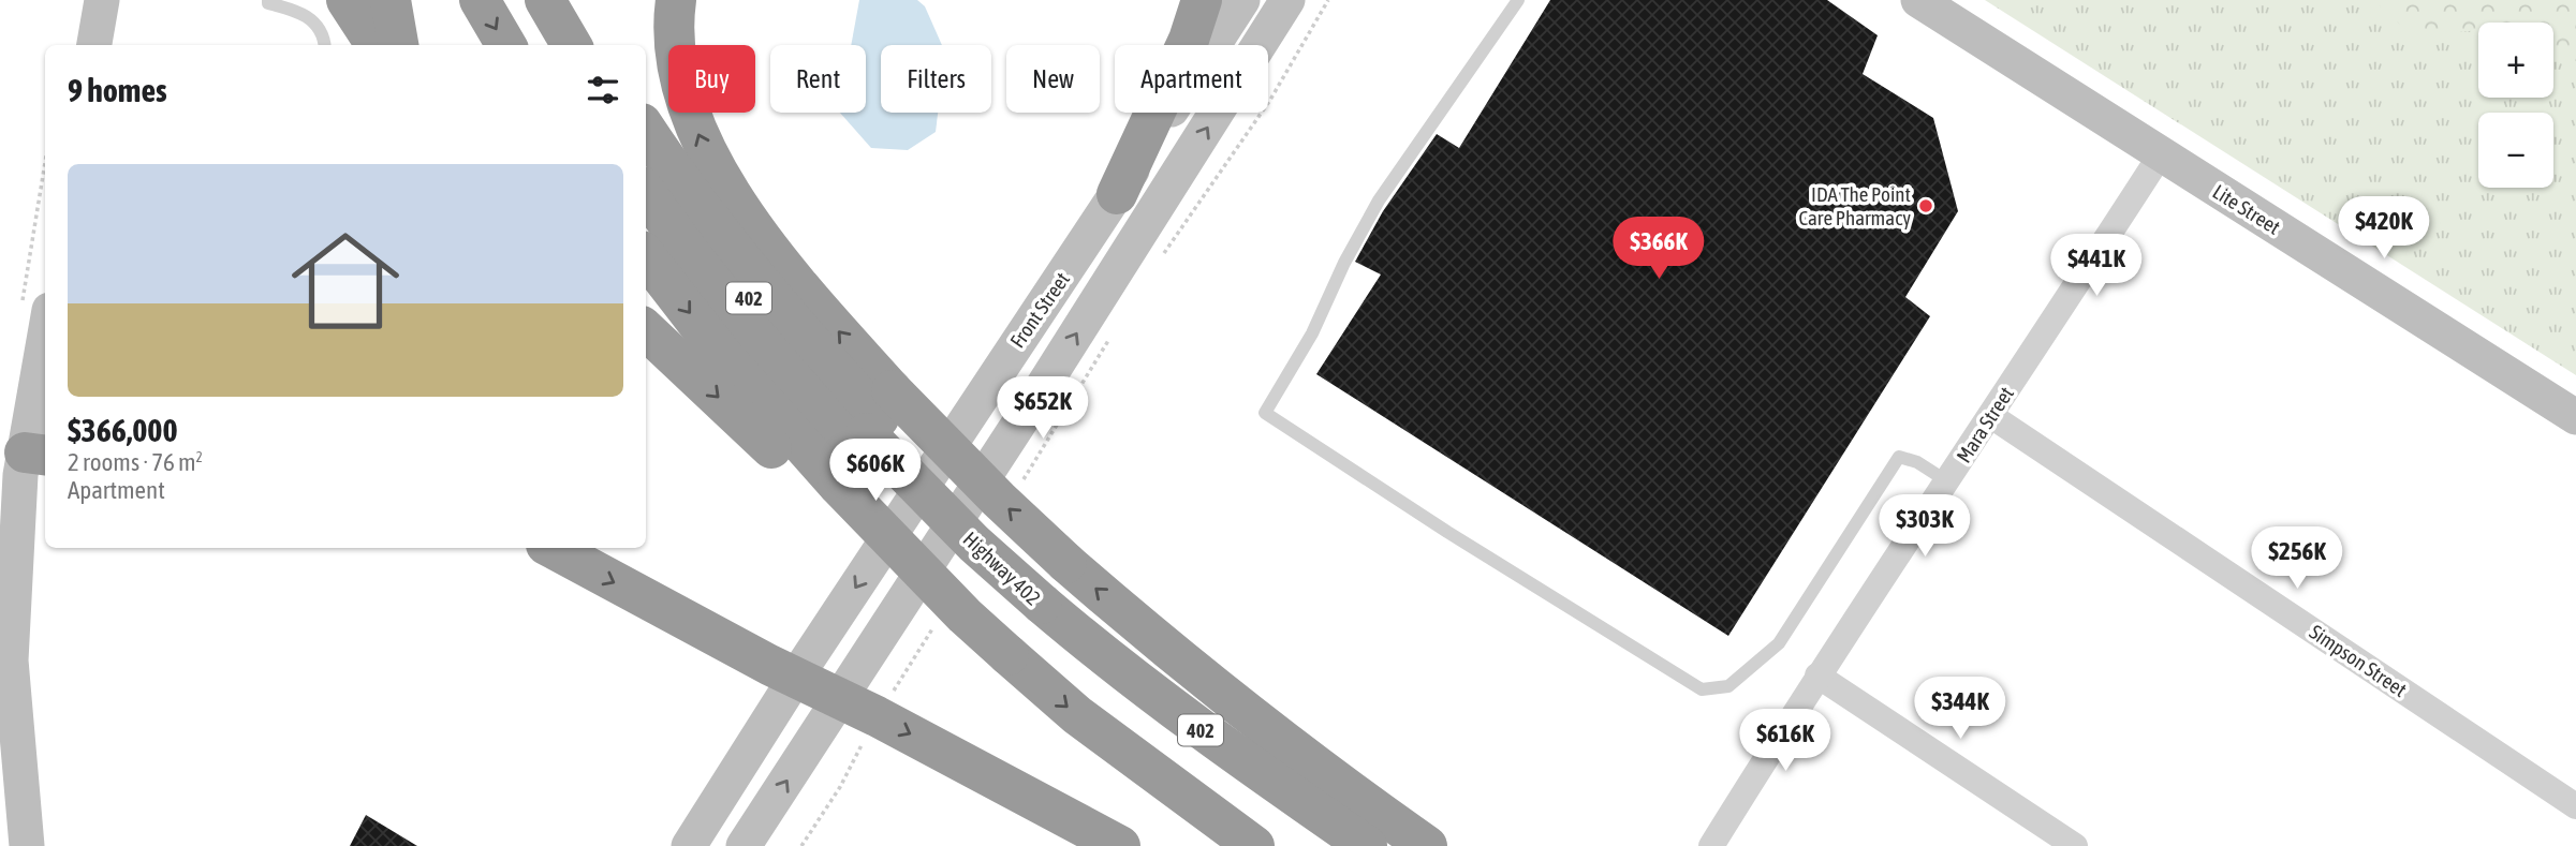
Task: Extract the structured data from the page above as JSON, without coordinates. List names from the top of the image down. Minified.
{"streets":{"highway":["402","Highway 402"],"main road":["Lite Street","Front Street"],"street":["Mara Street","Simpson Street"]},"crossings":[["Lite Street","Mara Street"],["Mara Street","Simpson Street"]],"places":["IDA The Point Care Pharmacy"],"page":{"map_buttons":["+","−"],"chip":["Buy","Rent","Filters","New","Apartment"],"heading":"9 homes","list":[{"name":"$366,000","note":"2 rooms · 76 m² · Apartment"}],"price":["$420K","$366K","$441K","$652K","$606K","$303K","$256K","$344K","$616K"]}}
